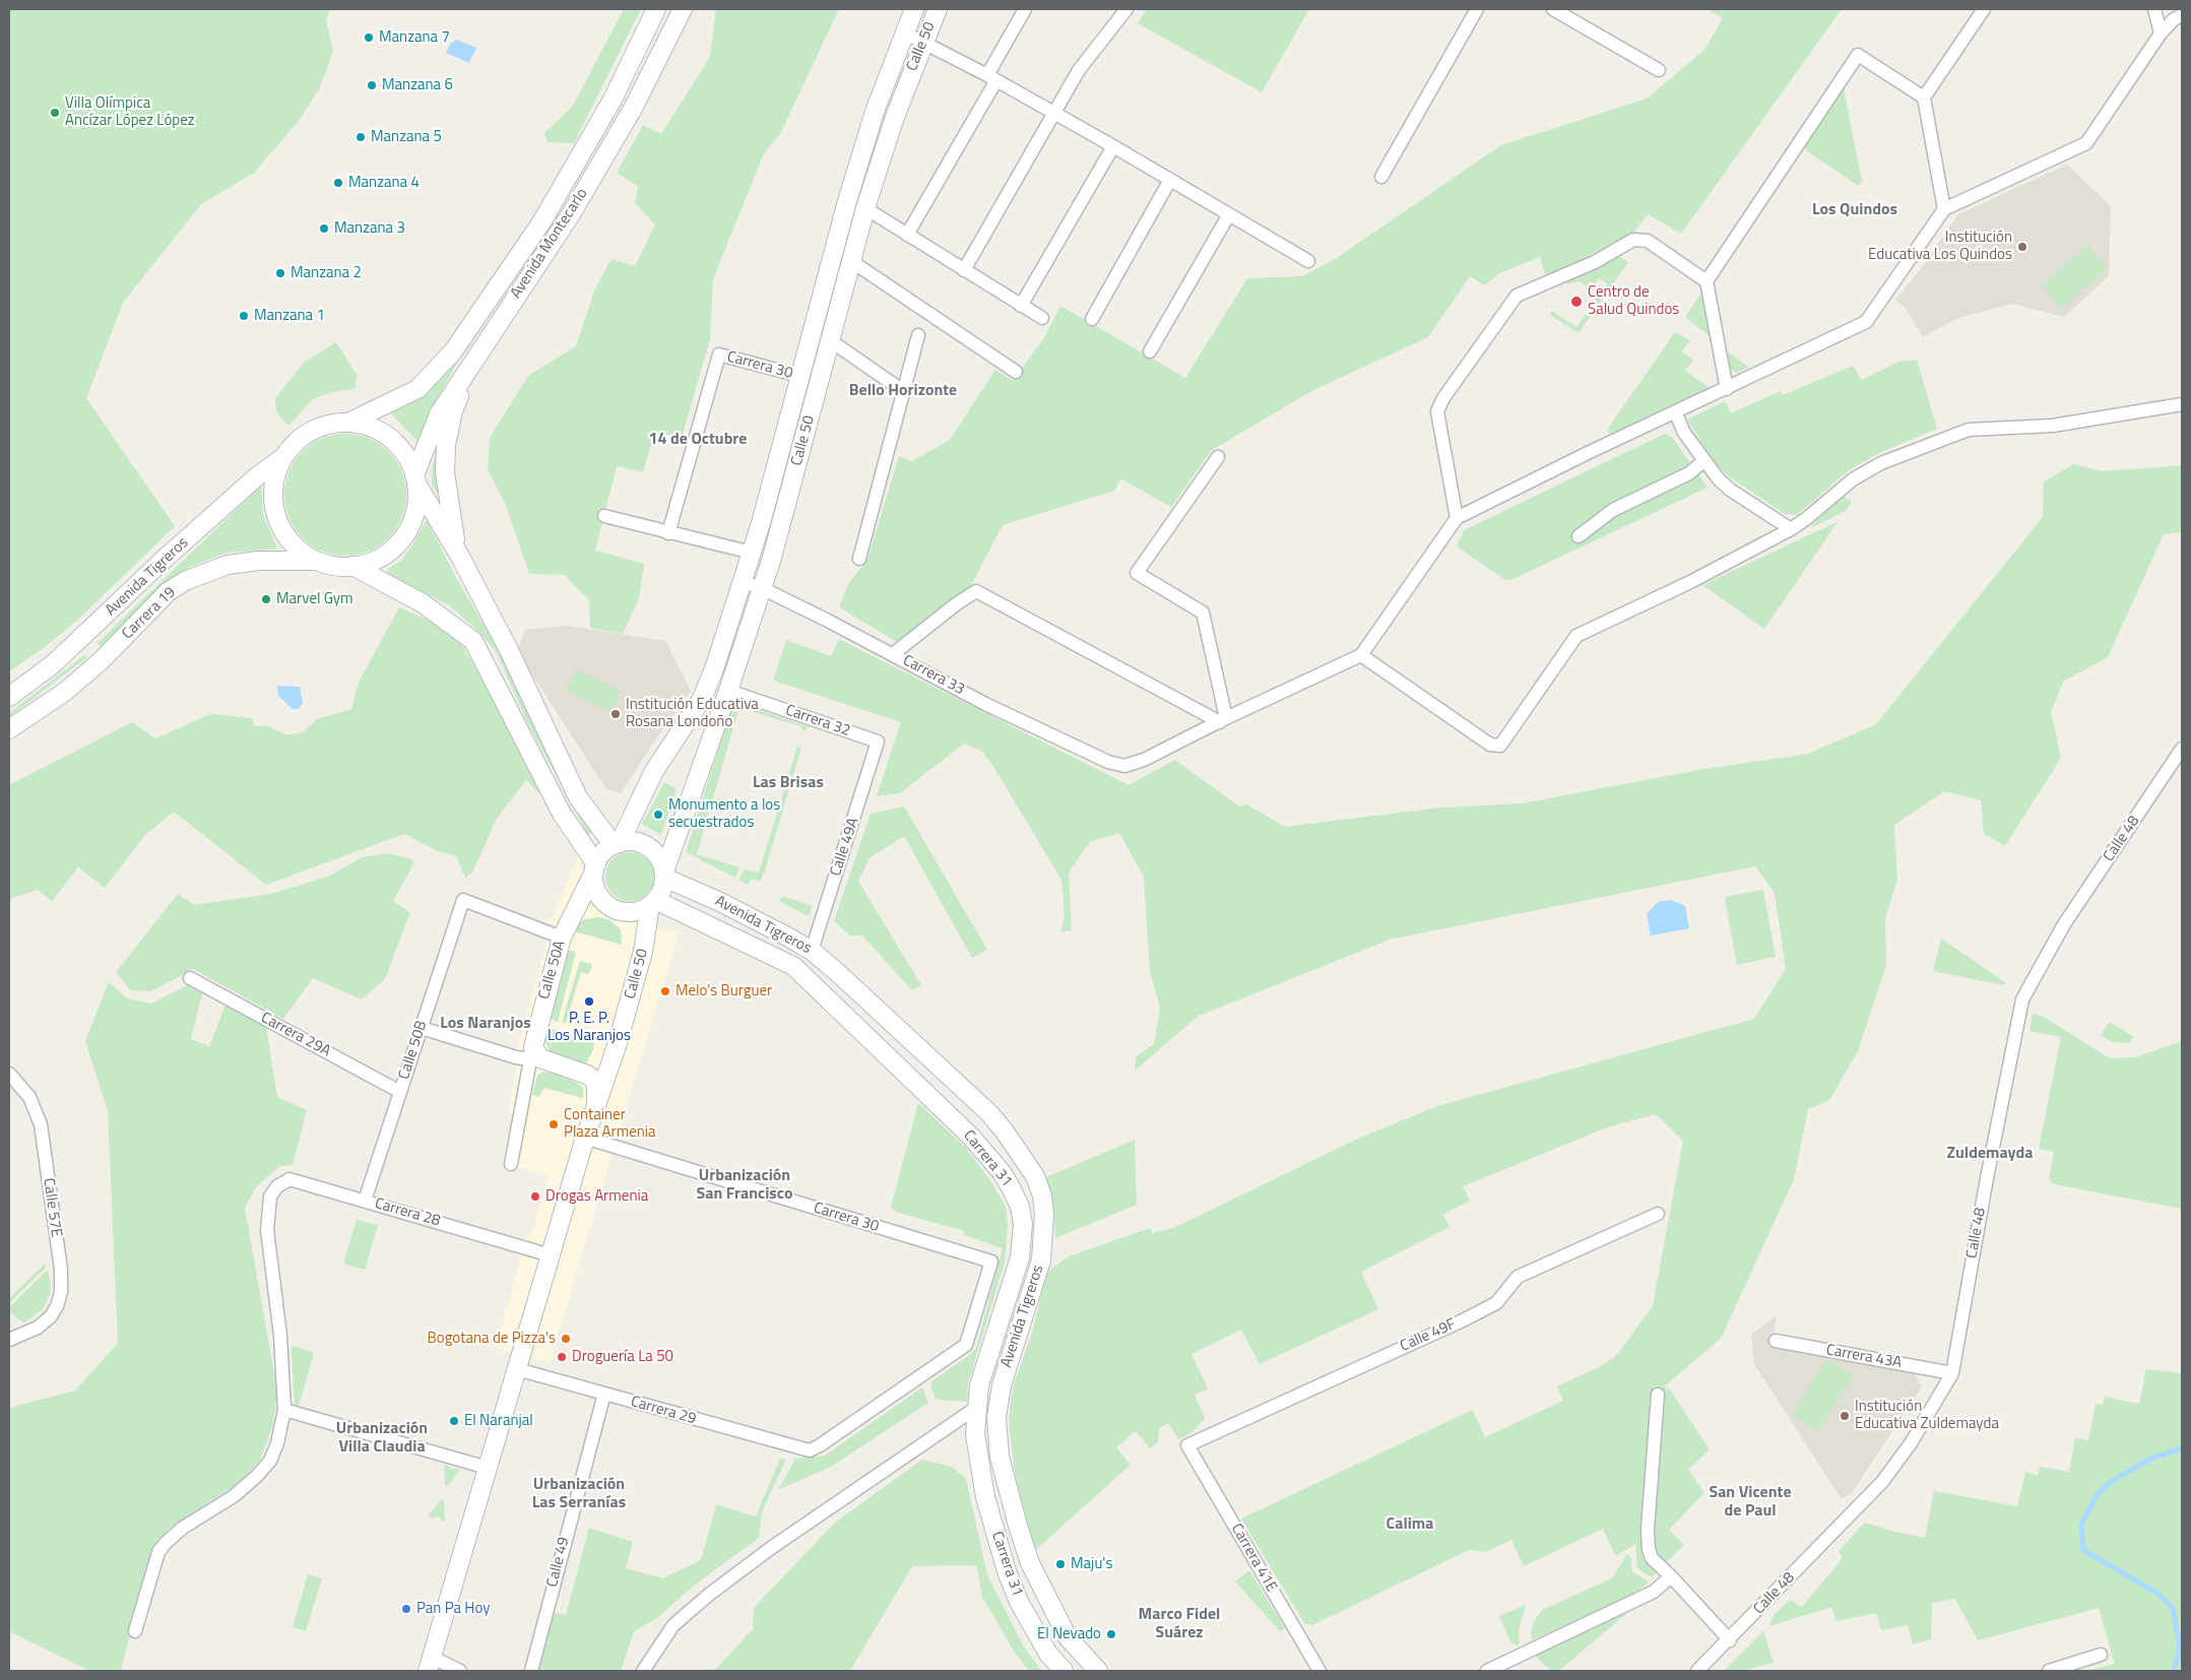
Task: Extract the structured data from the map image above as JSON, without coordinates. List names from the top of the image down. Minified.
{"streets":{"main road":["Calle 50","Avenida Montecarlo","Avenida Tigreros","Carrera 19","Calle 50A","Carrera 31"],"street":["Carrera 30","Carrera 33","Carrera 32","Calle 48","Calle 49A","Carrera 29A","Calle 50B","Calle 57E","Carrera 28","Calle 49F","Carrera 43A","Carrera 29","Carrera 41E","Calle 49"]},"crossings":[["Calle 50","Carrera 30"],["Calle 50","Avenida Tigreros"],["Calle 50","Carrera 33"],["Calle 50","Carrera 32"],["Calle 50","Calle 50A"],["Calle 50","Carrera 31"],["Calle 50","Carrera 28"],["Calle 50","Carrera 29"],["Avenida Montecarlo","Avenida Tigreros"],["Avenida Montecarlo","Carrera 19"],["Carrera 30","Carrera 29"],["Avenida Tigreros","Carrera 19"],["Avenida Tigreros","Calle 49A"],["Avenida Tigreros","Calle 50A"],["Avenida Tigreros","Carrera 31"],["Carrera 32","Calle 49A"],["Calle 48","Carrera 43A"],["Calle 50A","Calle 50B"],["Calle 50A","Carrera 31"],["Carrera 29A","Calle 50B"],["Calle 50B","Carrera 28"],["Calle 49F","Carrera 41E"],["Carrera 29","Calle 49"]],"districts":["Los Quindos","Bello Horizonte","14 de Octubre","Las Brisas","Los Naranjos","Zuldemayda","Urbanización San Francisco","Urbanización Villa Claudia","Urbanización Las Serranías","San Vicente de Paul","Calima","Marco Fidel Suárez"],"places":["Manzana 7","Manzana 6","Villa Olímpica Ancízar López López","Manzana 5","Manzana 4","Manzana 3","Institución Educativa Los Quindos","Manzana 2","Centro de Salud Quindos","Manzana 1","Marvel Gym","Institución Educativa Rosana Londoño","Monumento a los secuestrados","Melo's Burguer","P. E. P. Los Naranjos","Container Plaza Armenia","Drogas Armenia","Bogotana de Pizza's","Droguería La 50","Institución Educativa Zuldemayda","El Naranjal","Maju's","Pan Pa Hoy","El Nevado"]}
